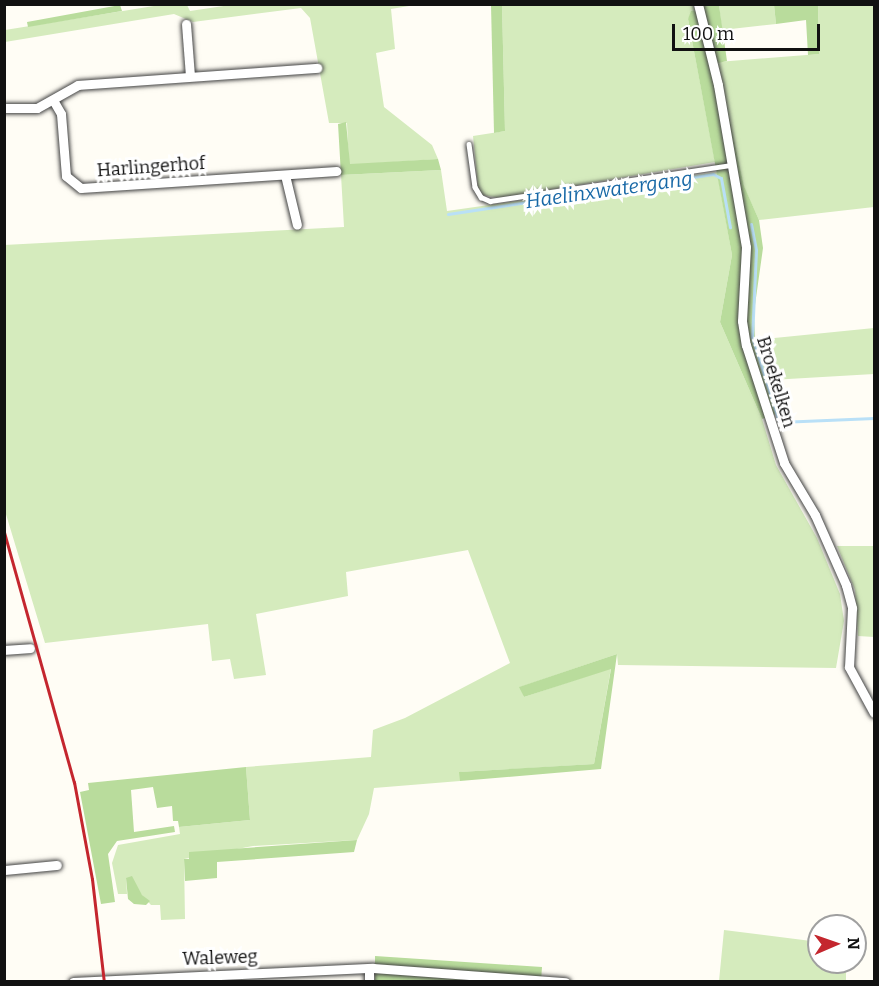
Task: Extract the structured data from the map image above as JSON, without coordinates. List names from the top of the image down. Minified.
{"streets":{"street":["Harlingerhof","Broekelken","Waleweg"]},"water":["Haelinxwatergang"],"scale_bar":"100 m","north":"right"}
